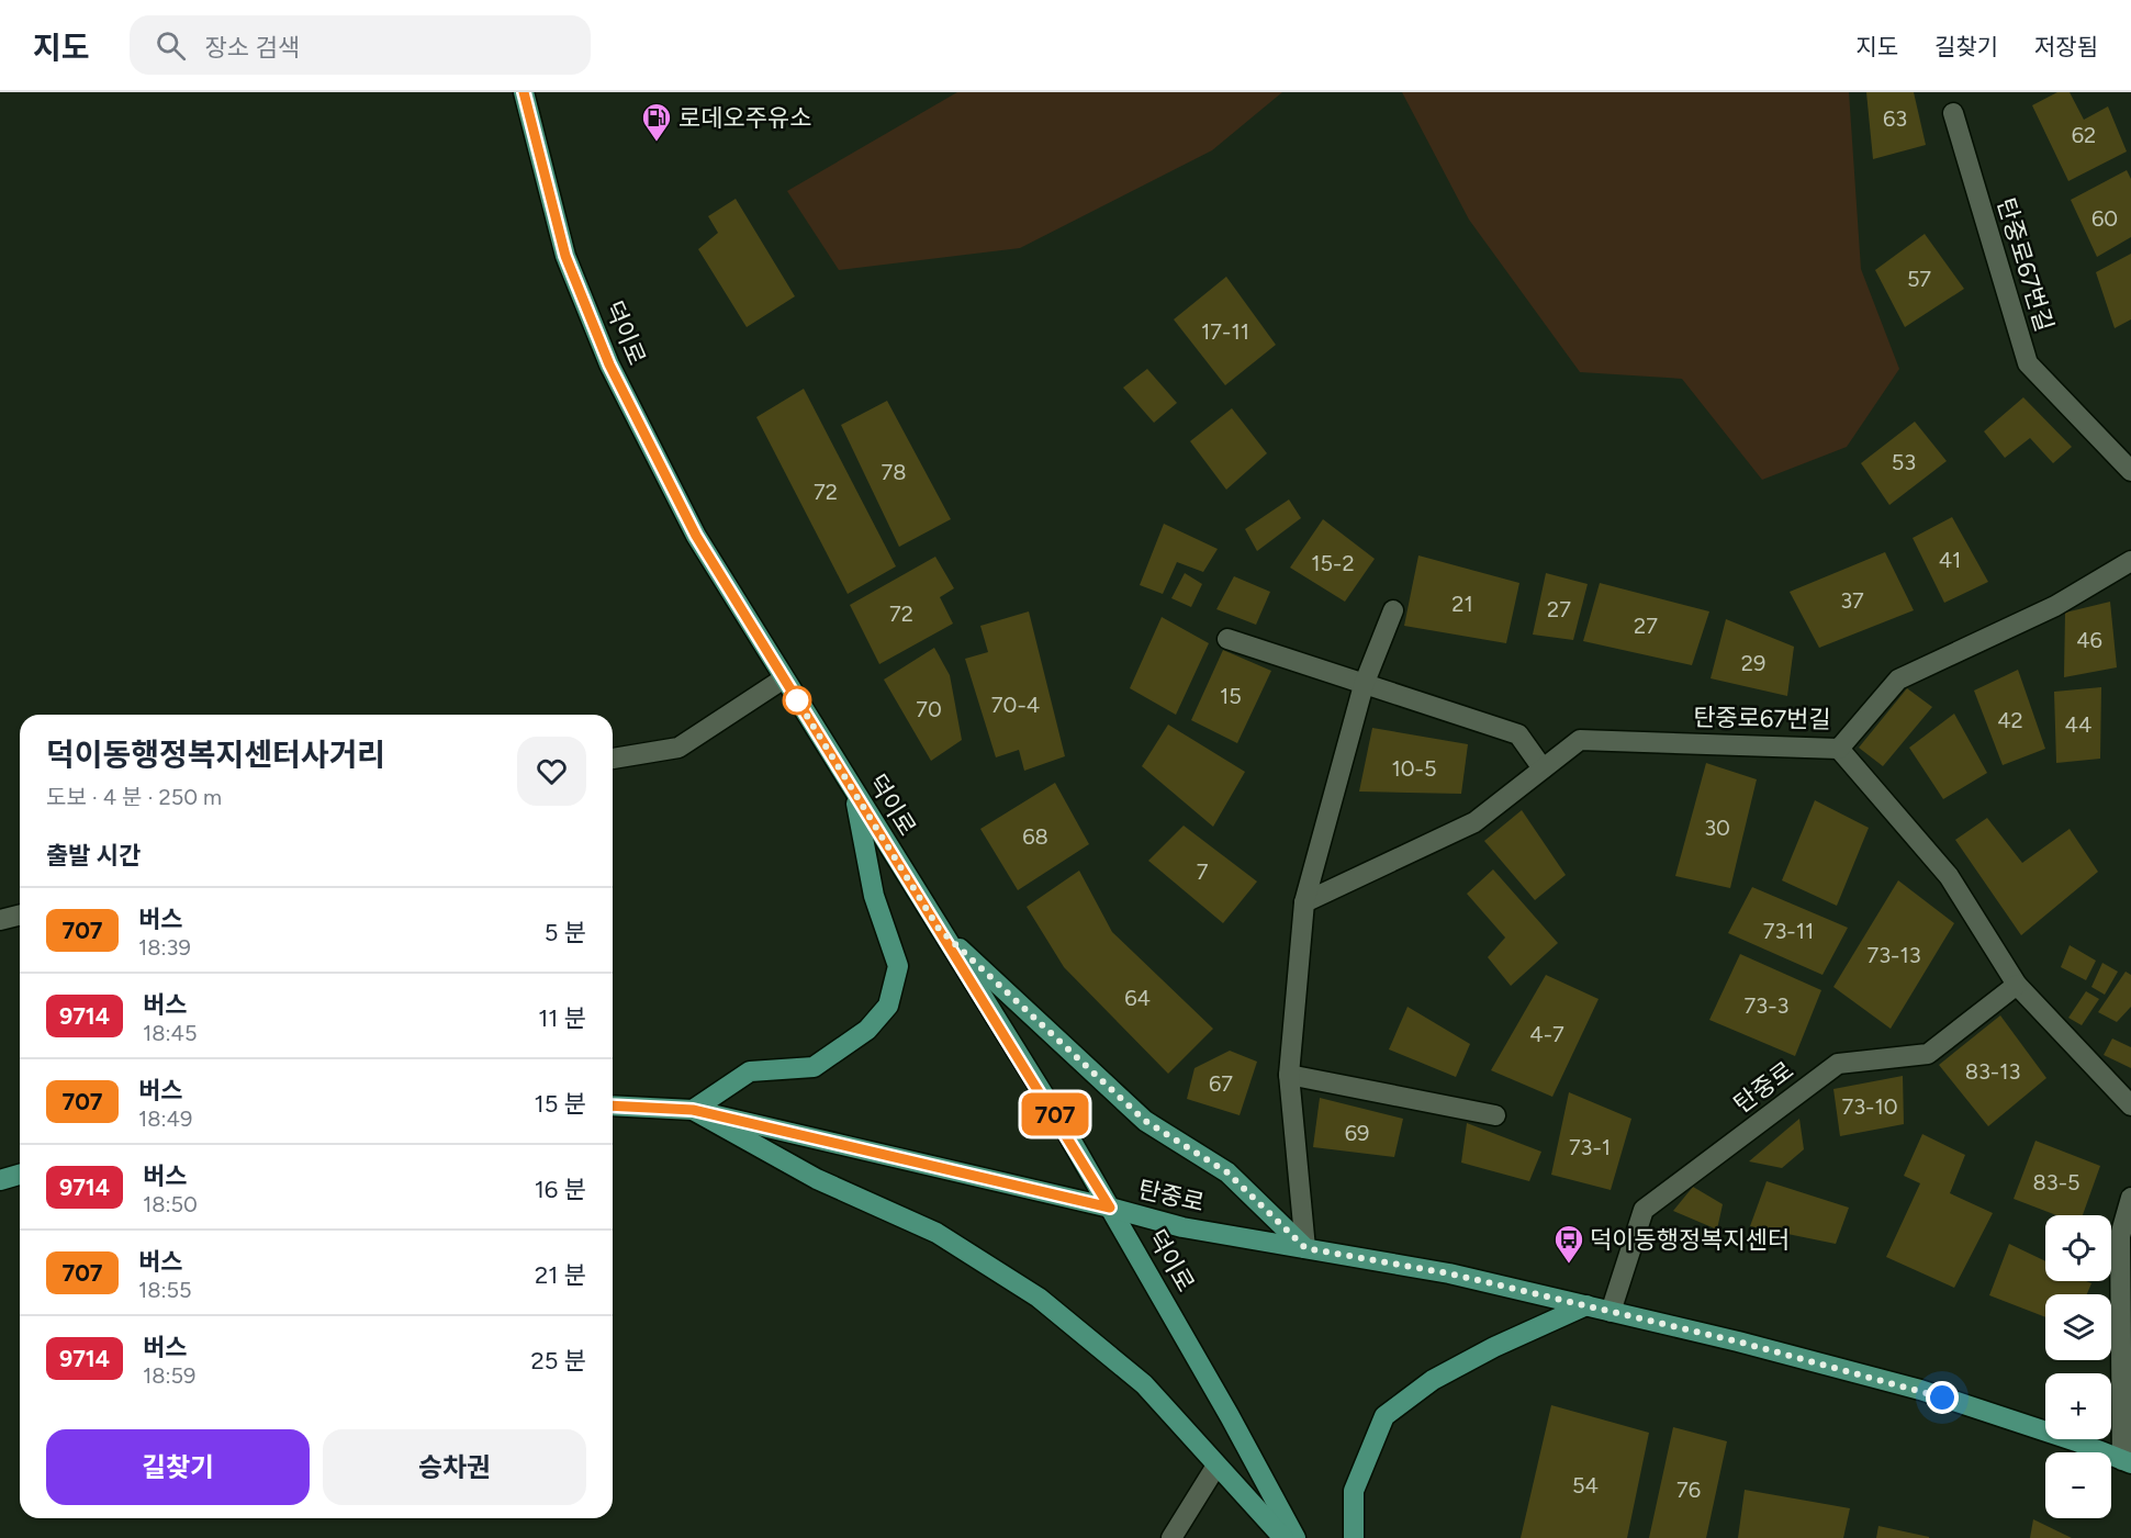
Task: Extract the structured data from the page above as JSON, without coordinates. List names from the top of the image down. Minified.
{"streets":{"main road":["덕이로","탄중로"],"street":["탄중로67번길"]},"crossings":[["덕이로","탄중로"]],"places":{"fuel station":["로데오주유소"],"bus stop":["덕이동행정복지센터"]},"lines":["bus line 707"],"house_numbers":["63","62","60","57","17-11","53","78","72","41","15-2","37","21","27","72","27","46","29","15","70-4","70","42","44","10-5","30","68","7","73-11","73-13","64","73-3","4-7","83-13","67","73-10","69","73-1","83-5","54","76"],"page":{"header":"지도","search":"장소 검색","nav":["지도","길찾기","저장됨"],"on_map":"707","heading":[["덕이동행정복지센터사거리","도보 · 4 분 · 250 m"],"출발 시간"],"list":[{"mark":"707","name":"버스","note":"18:39","value":"5 분"},{"mark":"9714","name":"버스","note":"18:45","value":"11 분"},{"mark":"707","name":"버스","note":"18:49","value":"15 분"},{"mark":"9714","name":"버스","note":"18:50","value":"16 분"},{"mark":"707","name":"버스","note":"18:55","value":"21 분"},{"mark":"9714","name":"버스","note":"18:59","value":"25 분"}],"map_buttons":["+","−"],"buttons":["길찾기","승차권"]}}
